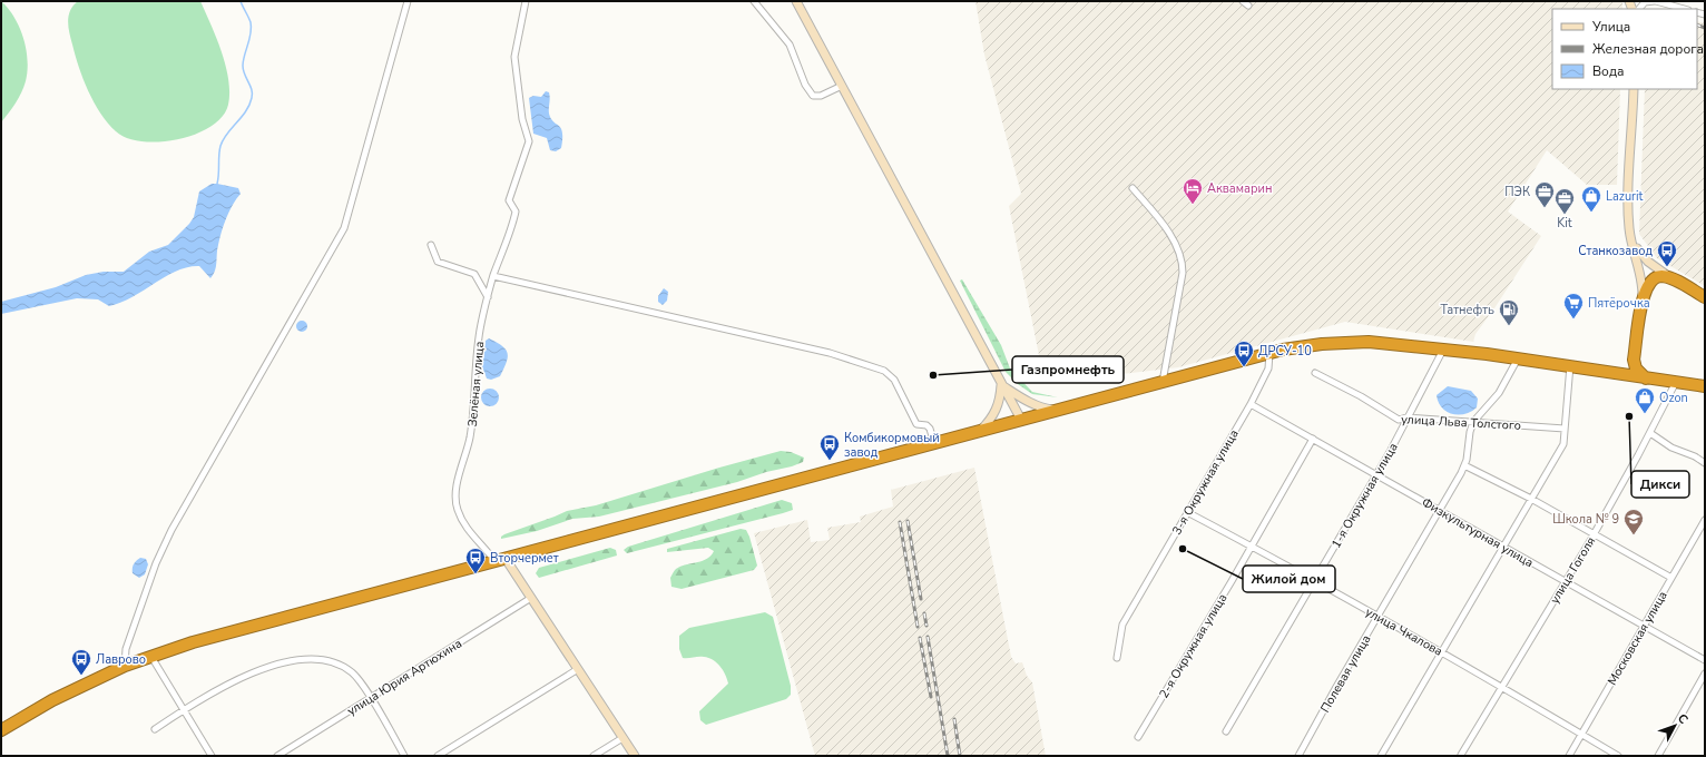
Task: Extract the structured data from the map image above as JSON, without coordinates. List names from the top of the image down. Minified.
{"streets":{"street":["Зелёная улица","улица Льва Толстого","3-я Окружная улица","1-я Окружная улица","Физкультурная улица","улица Гоголя","улица Чкалова","Московская улица","2-я Окружная улица","Полевая улица","улица Юрия Артюхина"]},"crossings":[["улица Льва Толстого","1-я Окружная улица"],["улица Льва Толстого","Полевая улица"],["3-я Окружная улица","Физкультурная улица"],["3-я Окружная улица","улица Чкалова"],["1-я Окружная улица","Физкультурная улица"],["1-я Окружная улица","улица Чкалова"],["Физкультурная улица","улица Гоголя"],["Физкультурная улица","Московская улица"],["Физкультурная улица","2-я Окружная улица"],["Физкультурная улица","Полевая улица"],["улица Гоголя","улица Чкалова"],["улица Чкалова","Московская улица"],["улица Чкалова","2-я Окружная улица"],["улица Чкалова","Полевая улица"]],"places":{"hotel":["Аквамарин"],"office":["ПЭК","Kit"],"shop":["Lazurit","Ozon"],"bus stop":["Станкозавод","ДРСУ-10","Комбикормовый завод","Вторчермет","Лаврово"],"supermarket":["Пятёрочка"],"fuel station":["Татнефть"],"other":["Газпромнефть","Дикси","Жилой дом"],"school or university":["Школа № 9"]},"legend":["Улица","Железная дорога","Вода"],"north":"top right"}
